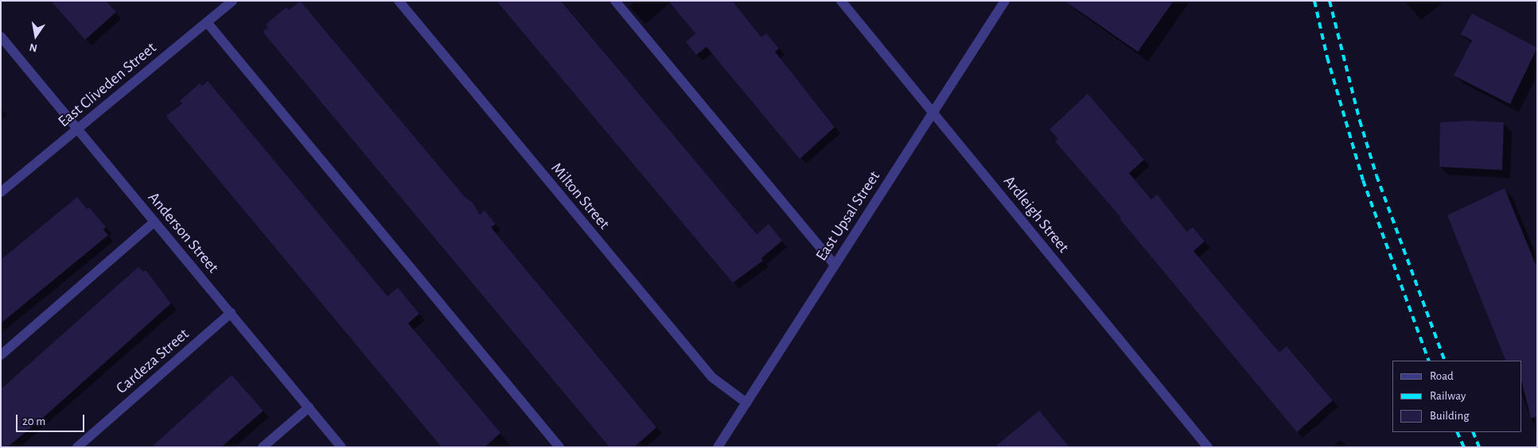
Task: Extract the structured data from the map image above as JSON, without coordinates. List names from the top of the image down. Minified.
{"streets":{"street":["East Cliveden Street","Milton Street","Ardleigh Street","East Upsal Street","Anderson Street","Cardeza Street"]},"crossings":[["East Cliveden Street","Anderson Street"],["Milton Street","East Upsal Street"],["Ardleigh Street","East Upsal Street"],["Anderson Street","Cardeza Street"]],"legend":["Road","Railway","Building"],"scale_bar":"20 m","north":"bottom"}
